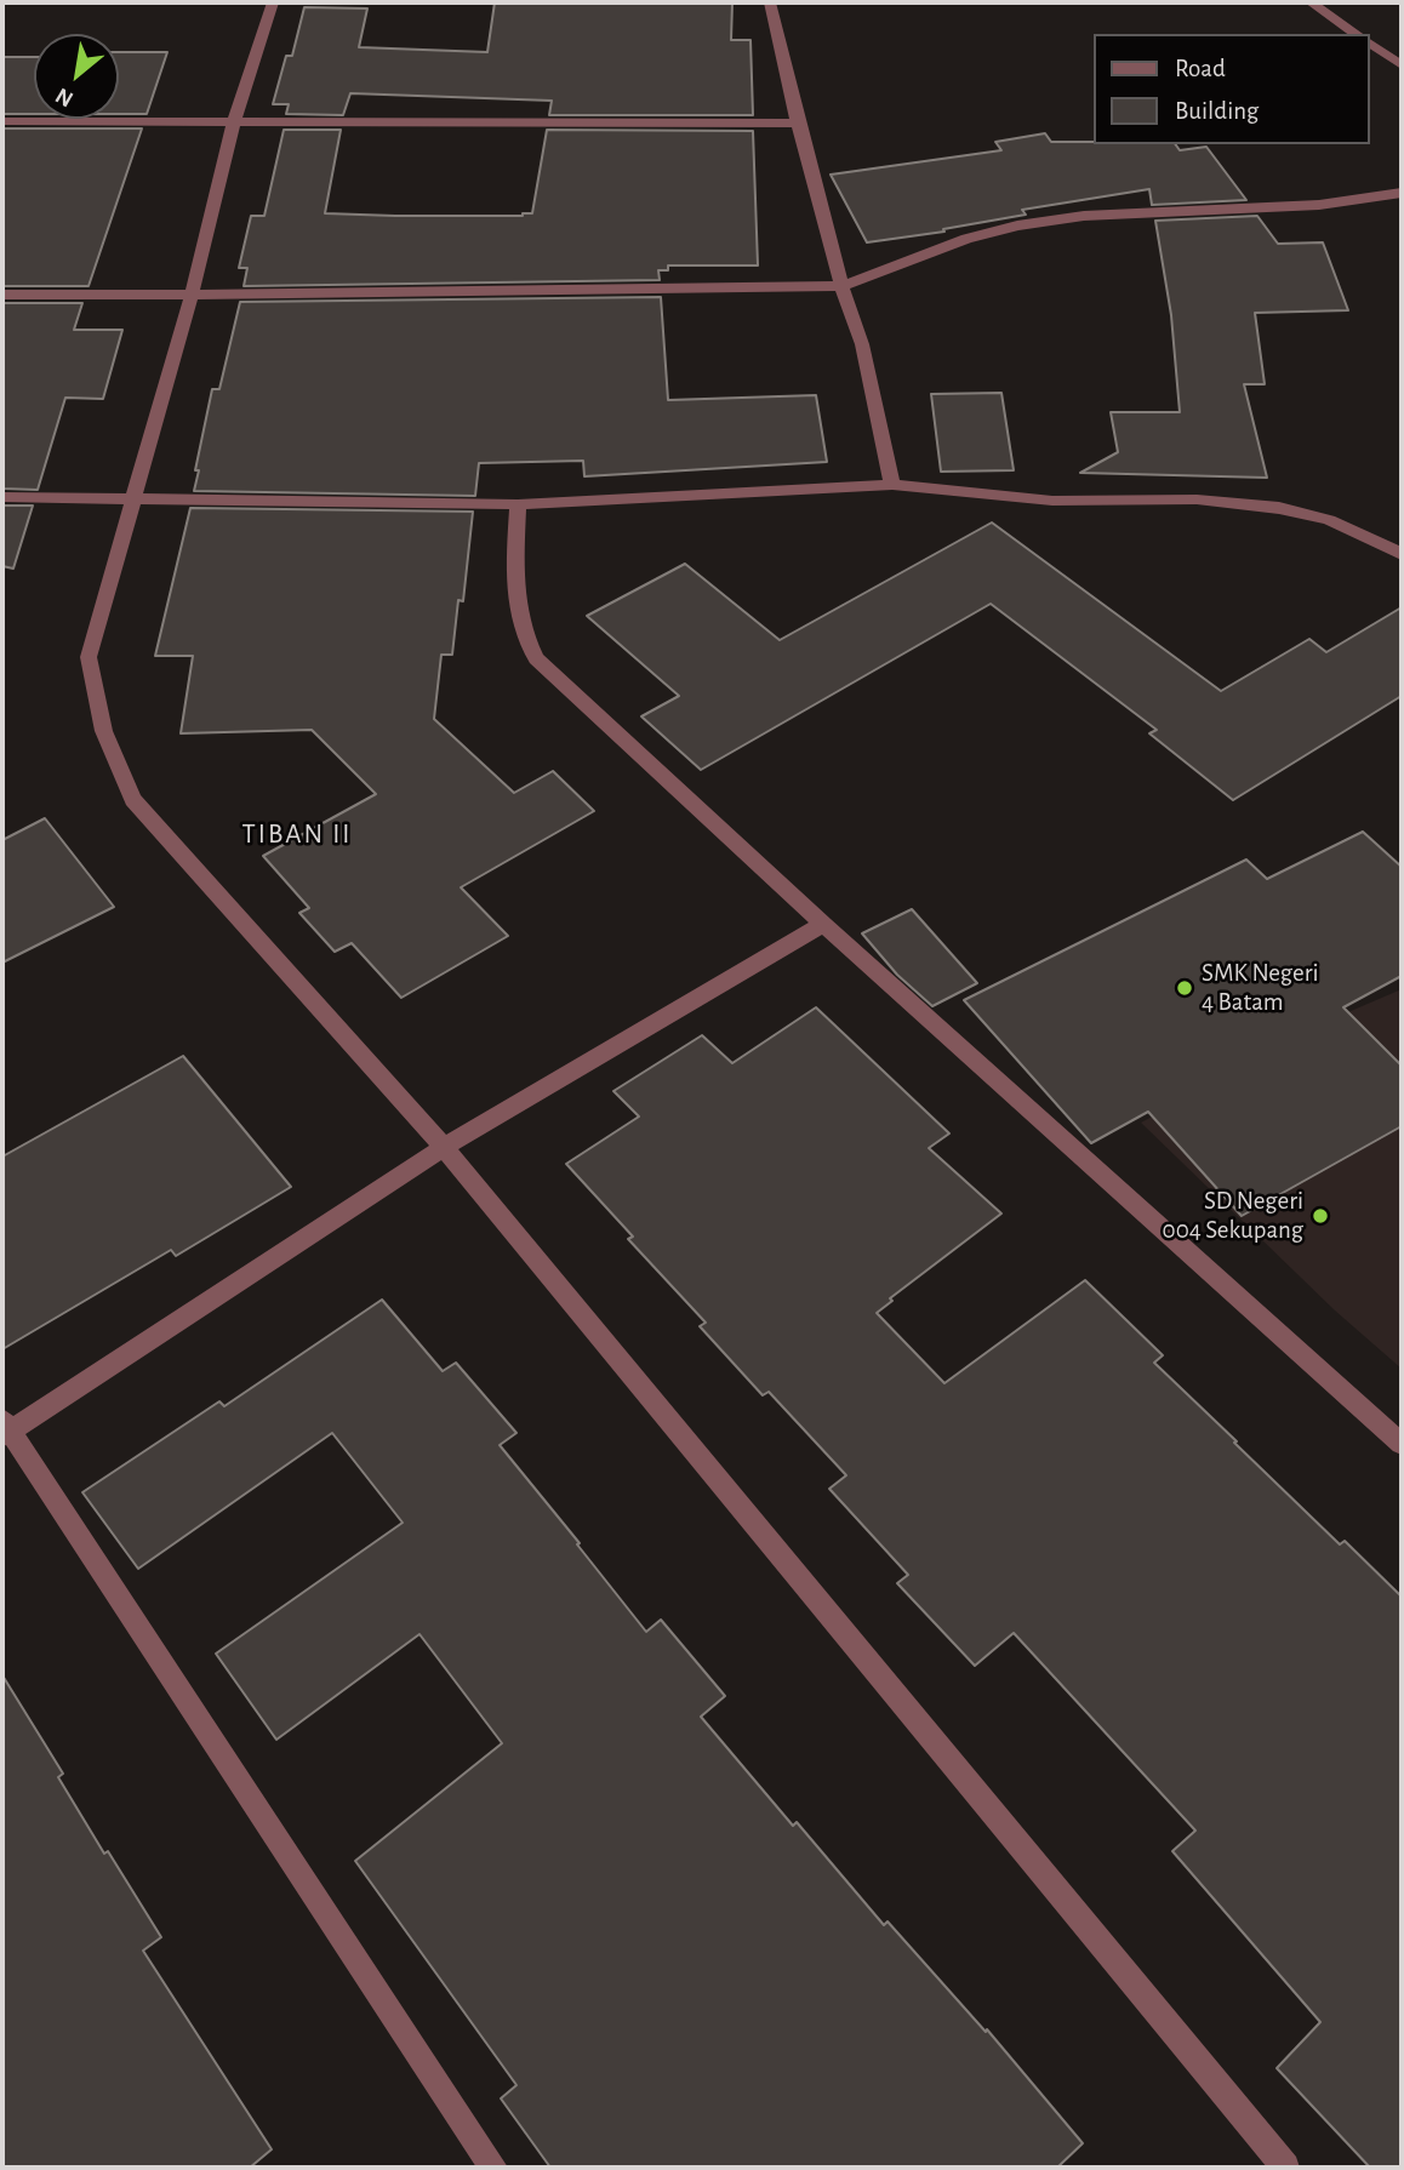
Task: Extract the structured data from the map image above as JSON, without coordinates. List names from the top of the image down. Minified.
{"districts":["TIBAN II"],"places":["SMK Negeri 4 Batam","SD Negeri 004 Sekupang"],"legend":["Road","Building"],"north":"bottom left"}
